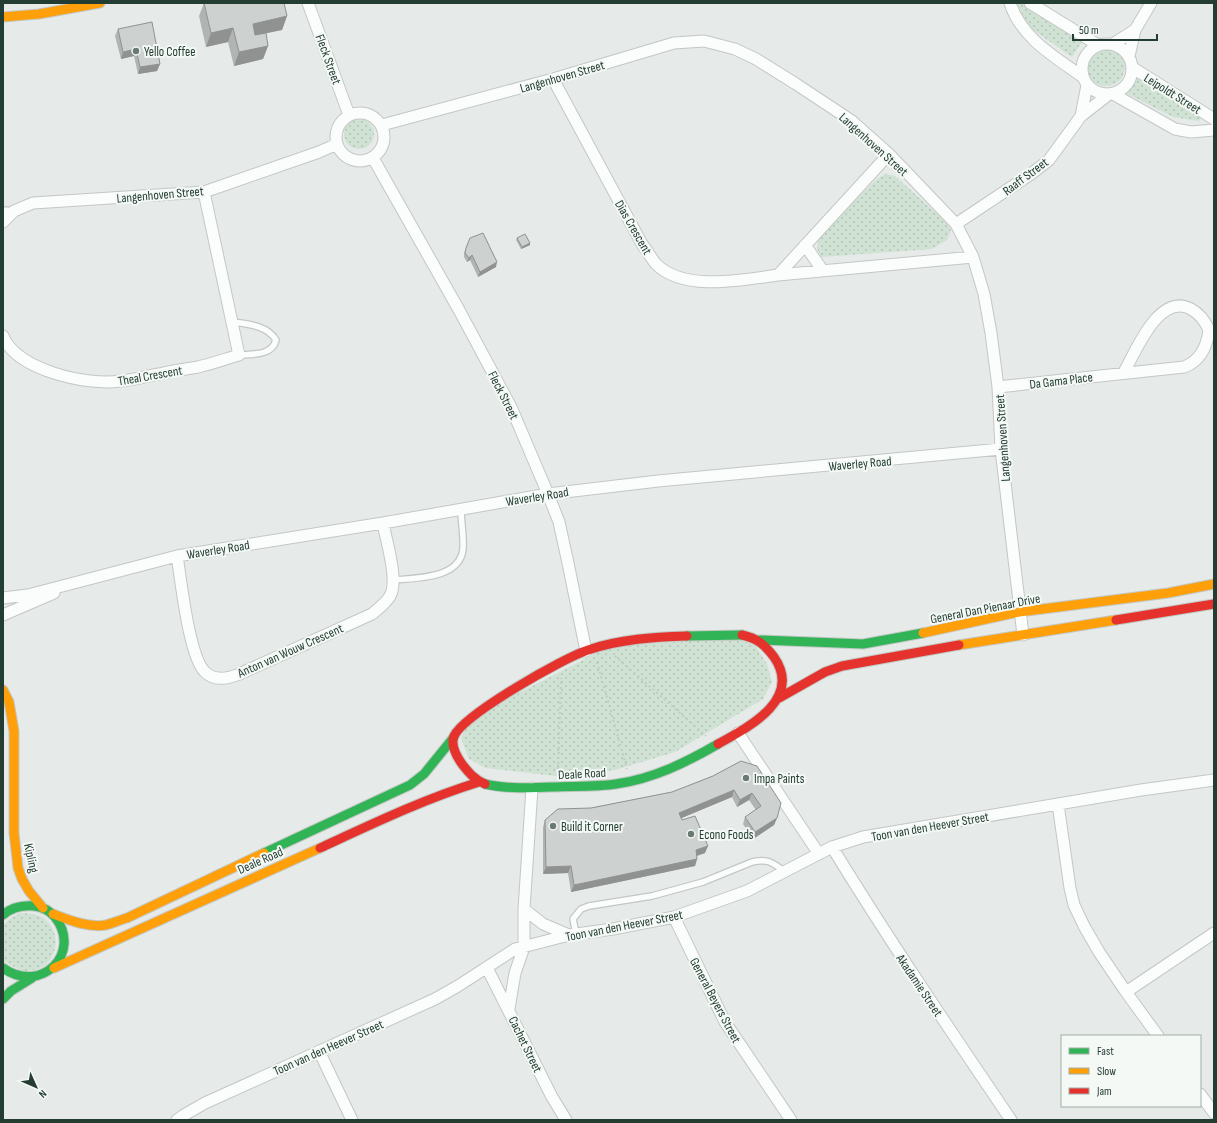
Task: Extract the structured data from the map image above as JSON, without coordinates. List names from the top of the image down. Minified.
{"streets":{"street":["Fleck Street","Langenhoven Street","Leipoldt Street","Raaff Street","Dias Crescent","Theal Crescent","Da Gama Place","Waverley Road","General Dan Pienaar Drive","Anton van Wouw Crescent","Deale Road","Toon van den Heever Street","Kipling","Akadamie Street","General Beyers Street","Cachet Street"]},"crossings":[["Fleck Street","Langenhoven Street"],["Fleck Street","Waverley Road"],["Fleck Street","General Dan Pienaar Drive"],["Fleck Street","Deale Road"],["Langenhoven Street","Raaff Street"],["Langenhoven Street","Dias Crescent"],["Langenhoven Street","Da Gama Place"],["Langenhoven Street","Waverley Road"],["Langenhoven Street","General Dan Pienaar Drive"],["Leipoldt Street","Raaff Street"],["Waverley Road","Anton van Wouw Crescent"],["General Dan Pienaar Drive","Deale Road"],["Toon van den Heever Street","Akadamie Street"],["Toon van den Heever Street","General Beyers Street"],["Toon van den Heever Street","Cachet Street"]],"places":["Yello Coffee","Impa Paints","Build it Corner","Econo Foods"],"legend":["Fast","Slow","Jam"],"scale_bar":"50 m","north":"bottom right"}
